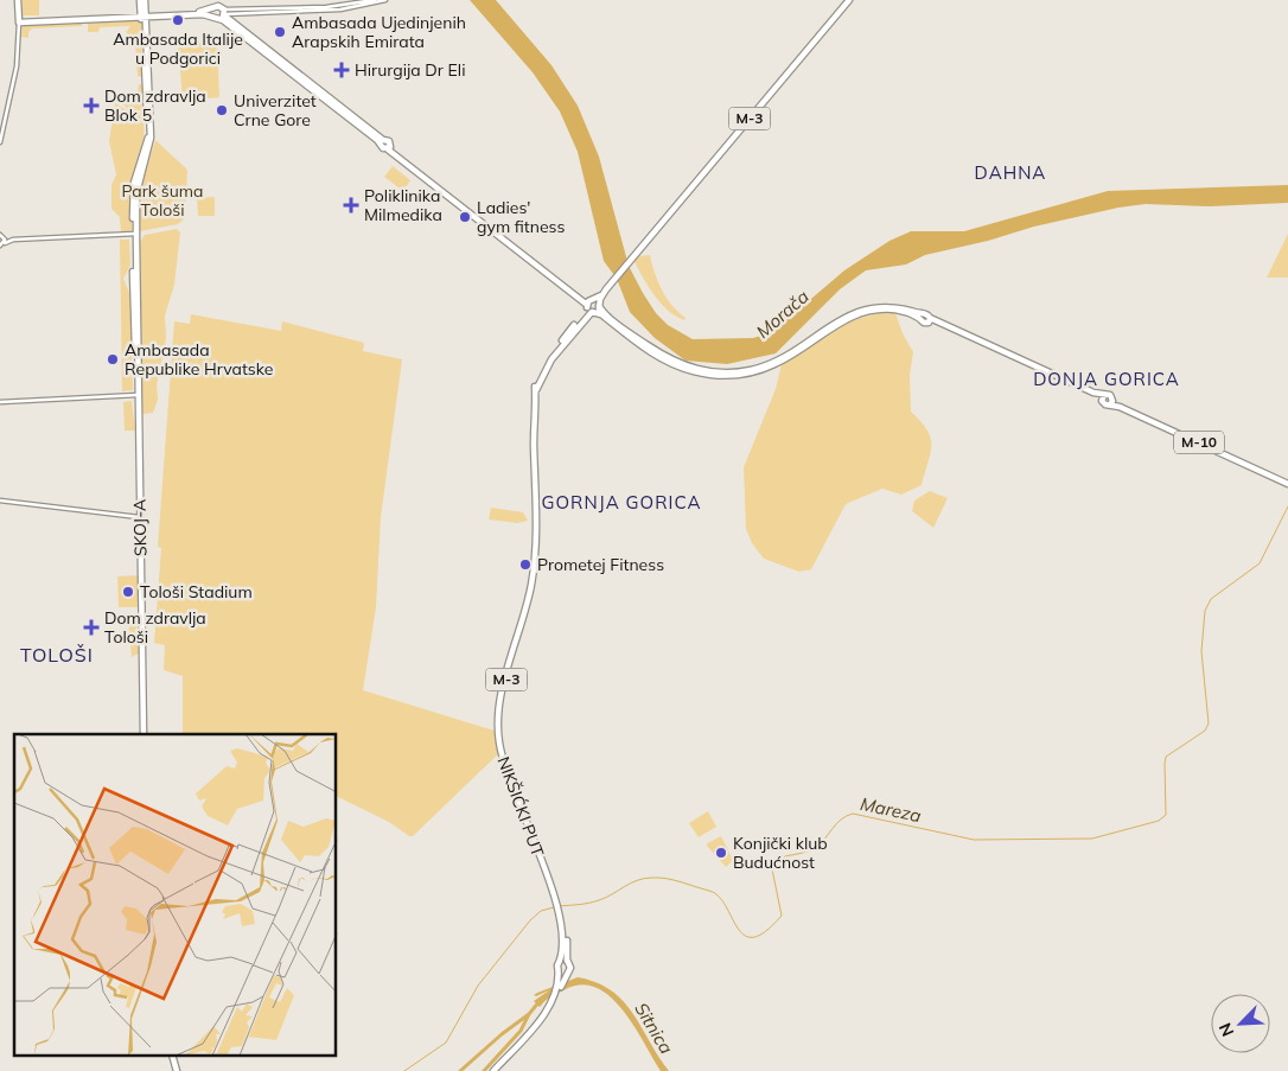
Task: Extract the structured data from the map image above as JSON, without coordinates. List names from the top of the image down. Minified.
{"streets":{"main road":["M-3","M-10","SKOJ-A","NIKŠIĆKI PUT"]},"crossings":[["M-3","M-10"],["M-3","NIKŠIĆKI PUT"],["M-10","NIKŠIĆKI PUT"]],"districts":["DAHNA","DONJA GORICA","GORNJA GORICA","TOLOŠI"],"water":["Morača","Mareza","Sitnica"],"parks":["Park šuma Tološi"],"places":{"other":["Ambasada Italije u Podgorici","Ambasada Ujedinjenih Arapskih Emirata","Univerzitet Crne Gore","Ladies' gym fitness","Ambasada Republike Hrvatske","Prometej Fitness","Tološi Stadium","Konjički klub Budućnost"],"health":["Hirurgija Dr Eli","Dom zdravlja Blok 5","Poliklinika Milmedika","Dom zdravlja Tološi"]},"north":"bottom left"}
